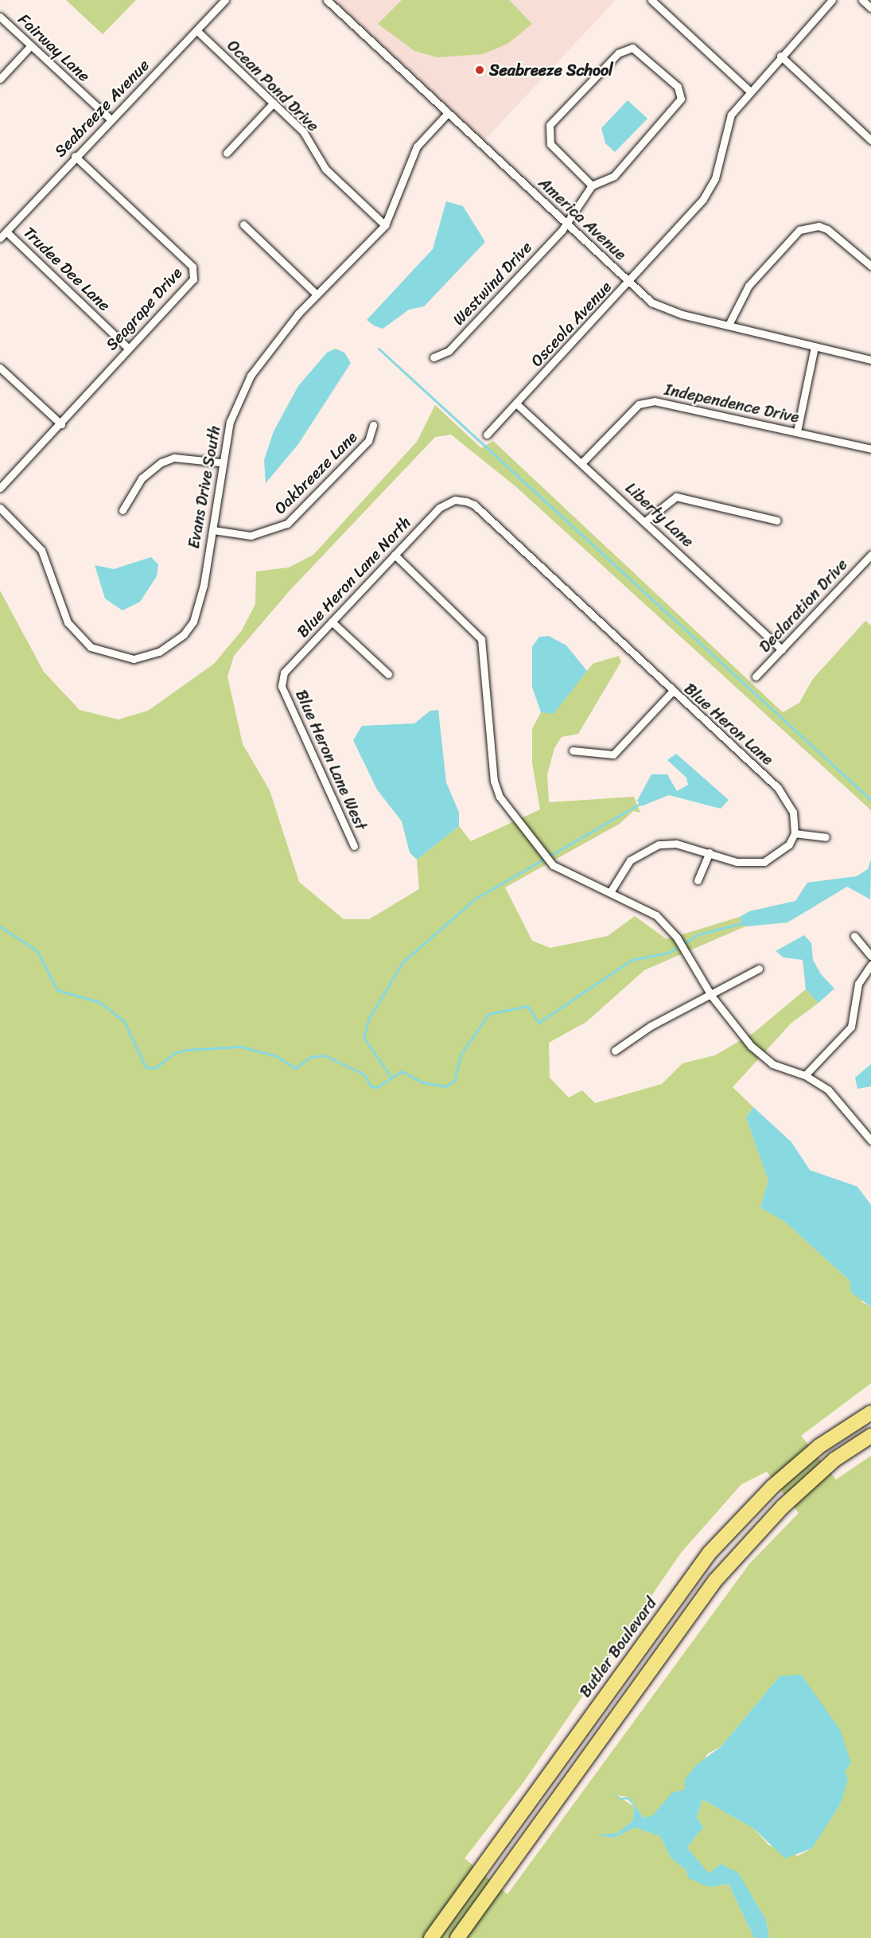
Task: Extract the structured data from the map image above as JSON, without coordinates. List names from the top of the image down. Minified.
{"streets":{"highway":["Butler Boulevard"],"street":["Fairway Lane","Ocean Pond Drive","Seabreeze Avenue","America Avenue","Trudee Dee Lane","Westwind Drive","Seagrape Drive","Osceola Avenue","Independence Drive","Oakbreeze Lane","Evans Drive South","Liberty Lane","Blue Heron Lane North","Declaration Drive","Blue Heron Lane","Blue Heron Lane West"]},"crossings":[["Fairway Lane","Seabreeze Avenue"],["Ocean Pond Drive","Seabreeze Avenue"],["Ocean Pond Drive","Evans Drive South"],["Seabreeze Avenue","Trudee Dee Lane"],["Seabreeze Avenue","Seagrape Drive"],["America Avenue","Westwind Drive"],["America Avenue","Osceola Avenue"],["America Avenue","Evans Drive South"],["Trudee Dee Lane","Seagrape Drive"],["Osceola Avenue","Liberty Lane"],["Independence Drive","Liberty Lane"],["Oakbreeze Lane","Evans Drive South"],["Liberty Lane","Declaration Drive"],["Blue Heron Lane North","Blue Heron Lane"],["Blue Heron Lane North","Blue Heron Lane West"]],"places":["Seabreeze School"]}
